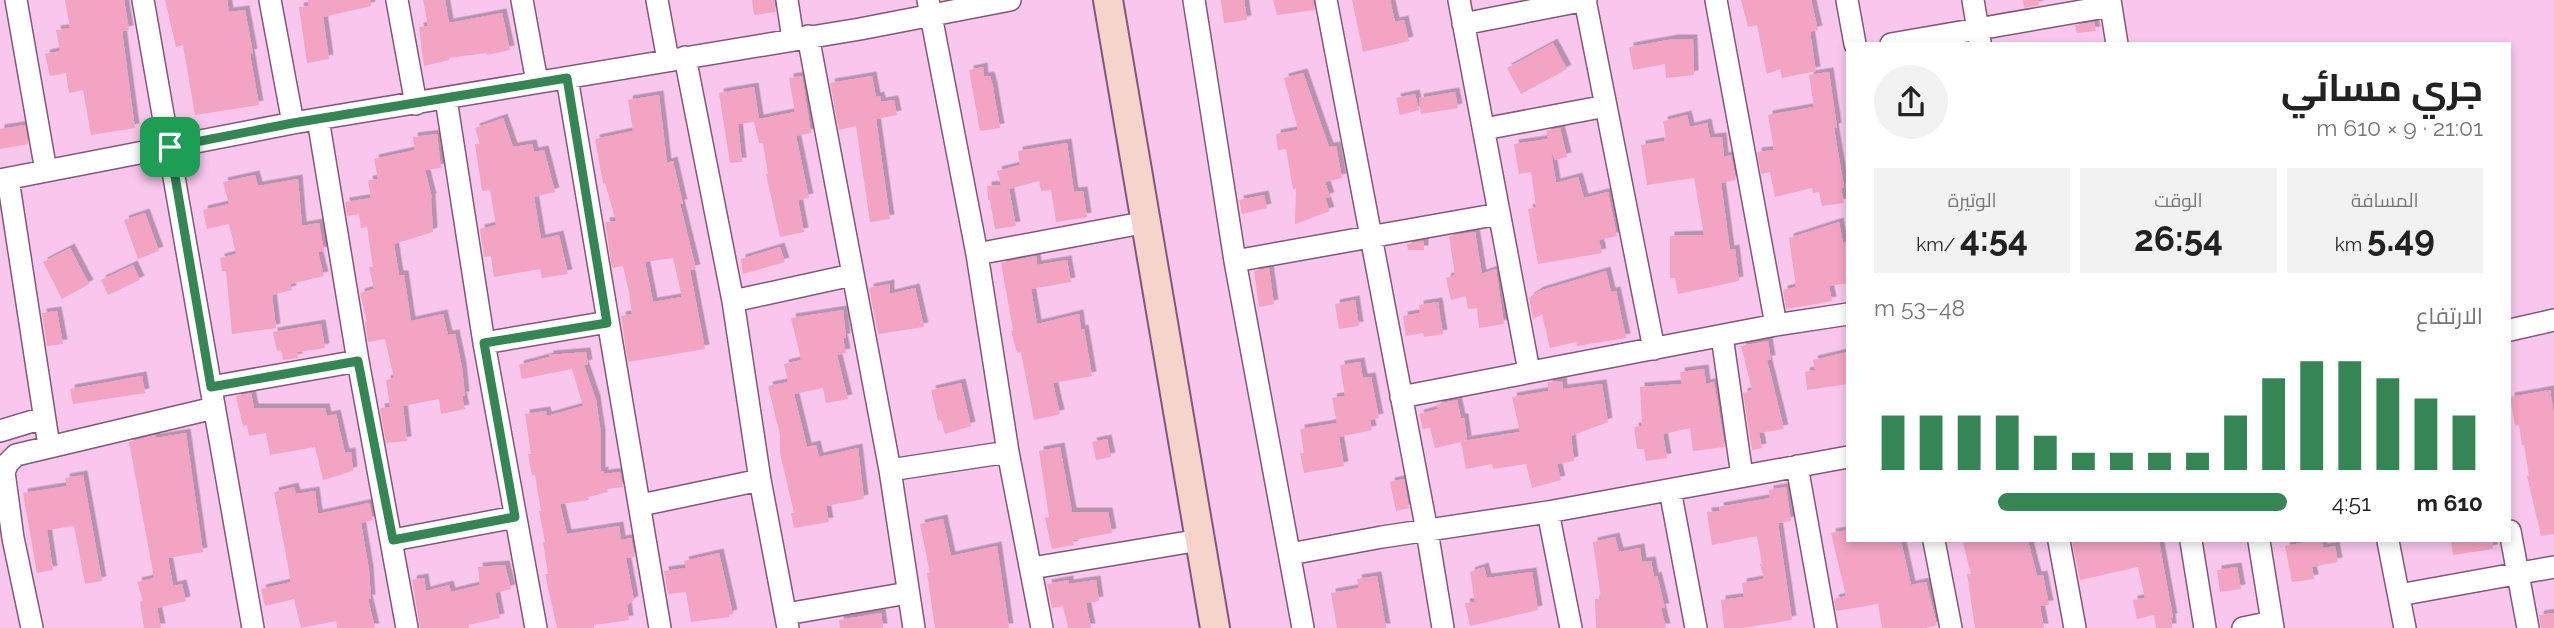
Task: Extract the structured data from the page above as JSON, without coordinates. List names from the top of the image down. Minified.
{"page":{"heading":["جري مسائي","21:01 · 9 × 610 m"],"stats":[["المسافة","5.49 km"],["الوقت","26:54"],["الوتيرة","4:54 /km"]],"chart":["الارتفاع","48–53 m"],"list":[{"name":"610 m","note":"4:51"}]}}
